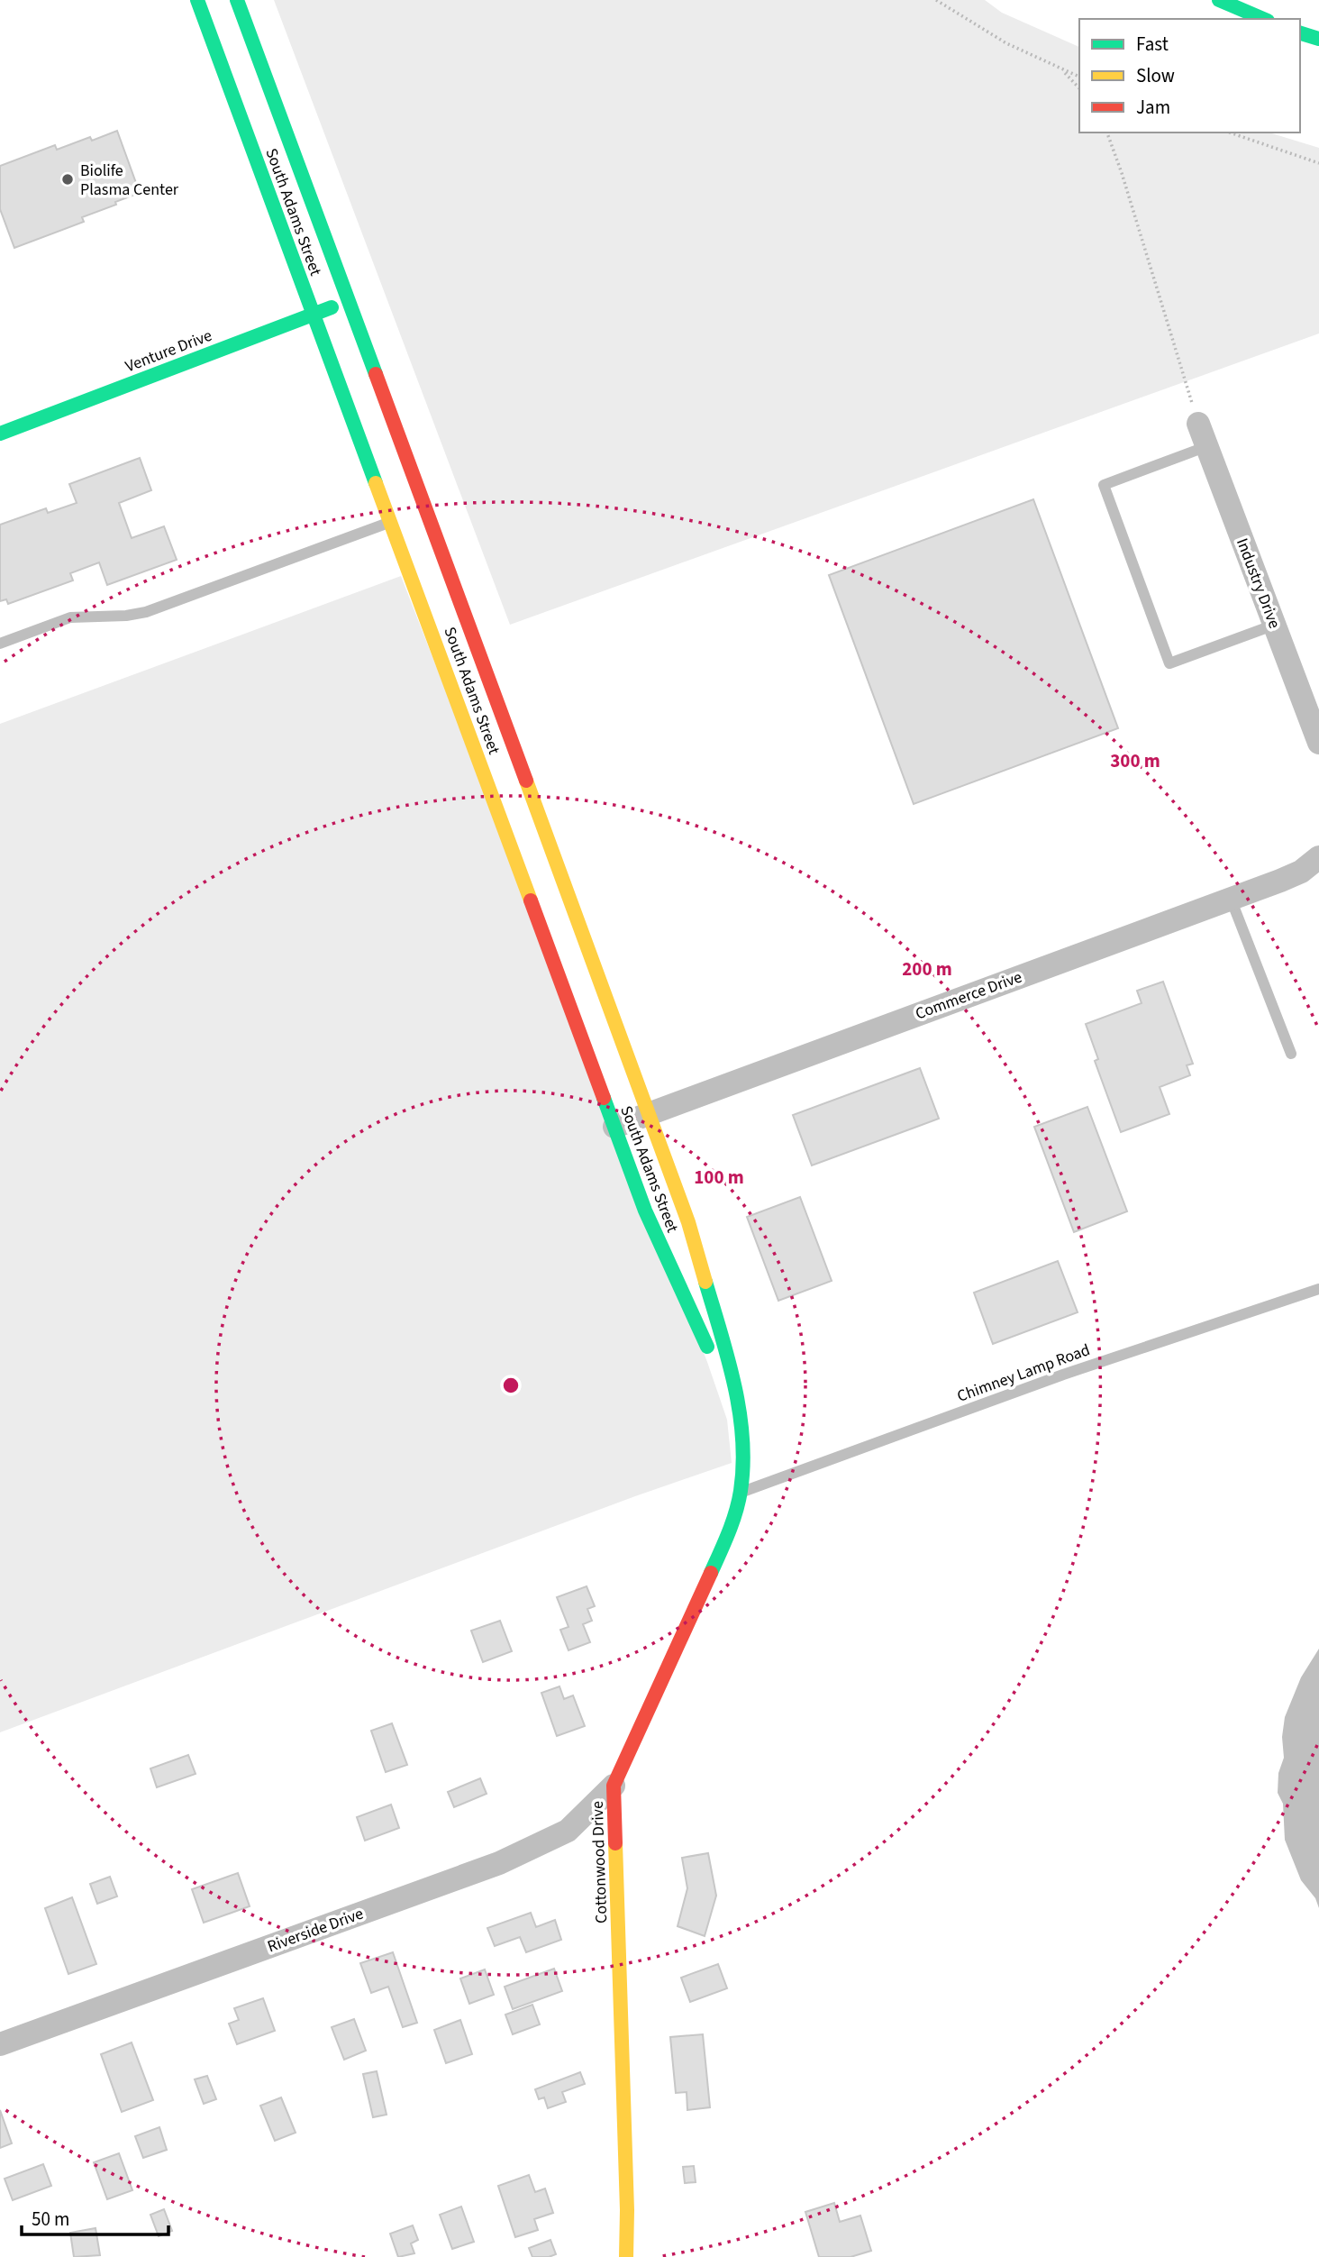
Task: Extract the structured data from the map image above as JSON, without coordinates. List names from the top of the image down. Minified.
{"streets":{"main road":["South Adams Street","Venture Drive","Cottonwood Drive"],"street":["Industry Drive","Commerce Drive","Riverside Drive"],"lane":["Chimney Lamp Road"]},"crossings":[["South Adams Street","Venture Drive"],["South Adams Street","Commerce Drive"],["South Adams Street","Chimney Lamp Road"],["South Adams Street","Cottonwood Drive"],["Chimney Lamp Road","Cottonwood Drive"],["Cottonwood Drive","Riverside Drive"]],"places":["Biolife Plasma Center"],"legend":["Fast","Slow","Jam"],"scale_bar":"50 m","rings":["300 m","200 m","100 m"]}
